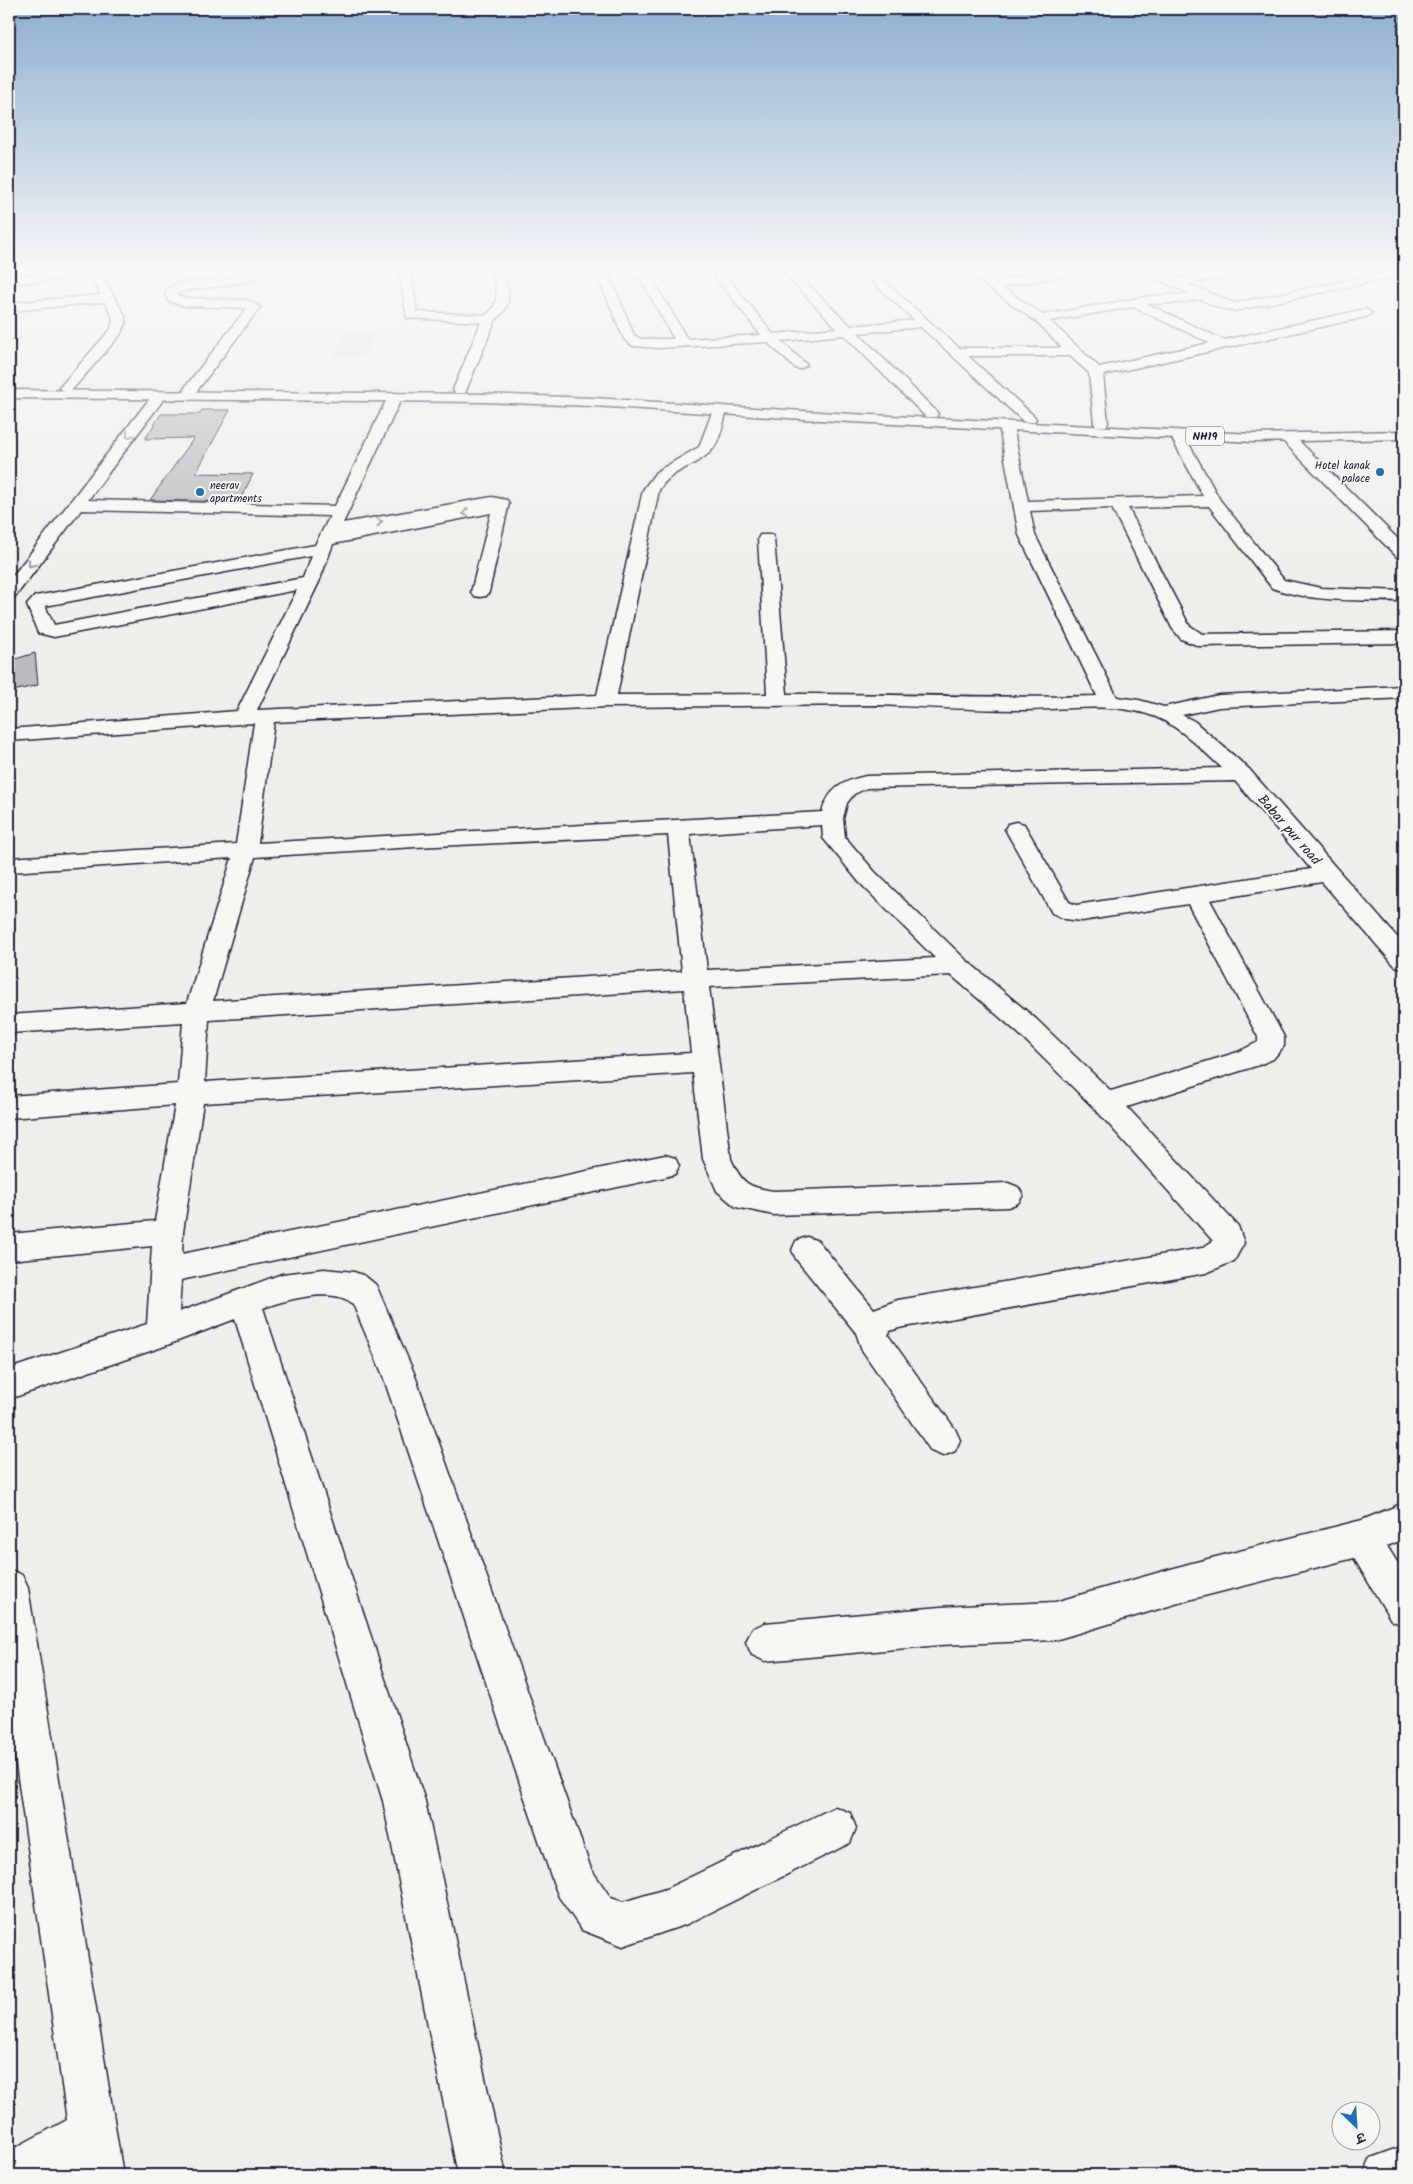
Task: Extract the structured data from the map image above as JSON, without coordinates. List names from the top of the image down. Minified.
{"streets":{"main road":["NH19","Babar pur road"]},"places":["Hotel kanak palace","neerav apartments"],"north":"bottom right"}
